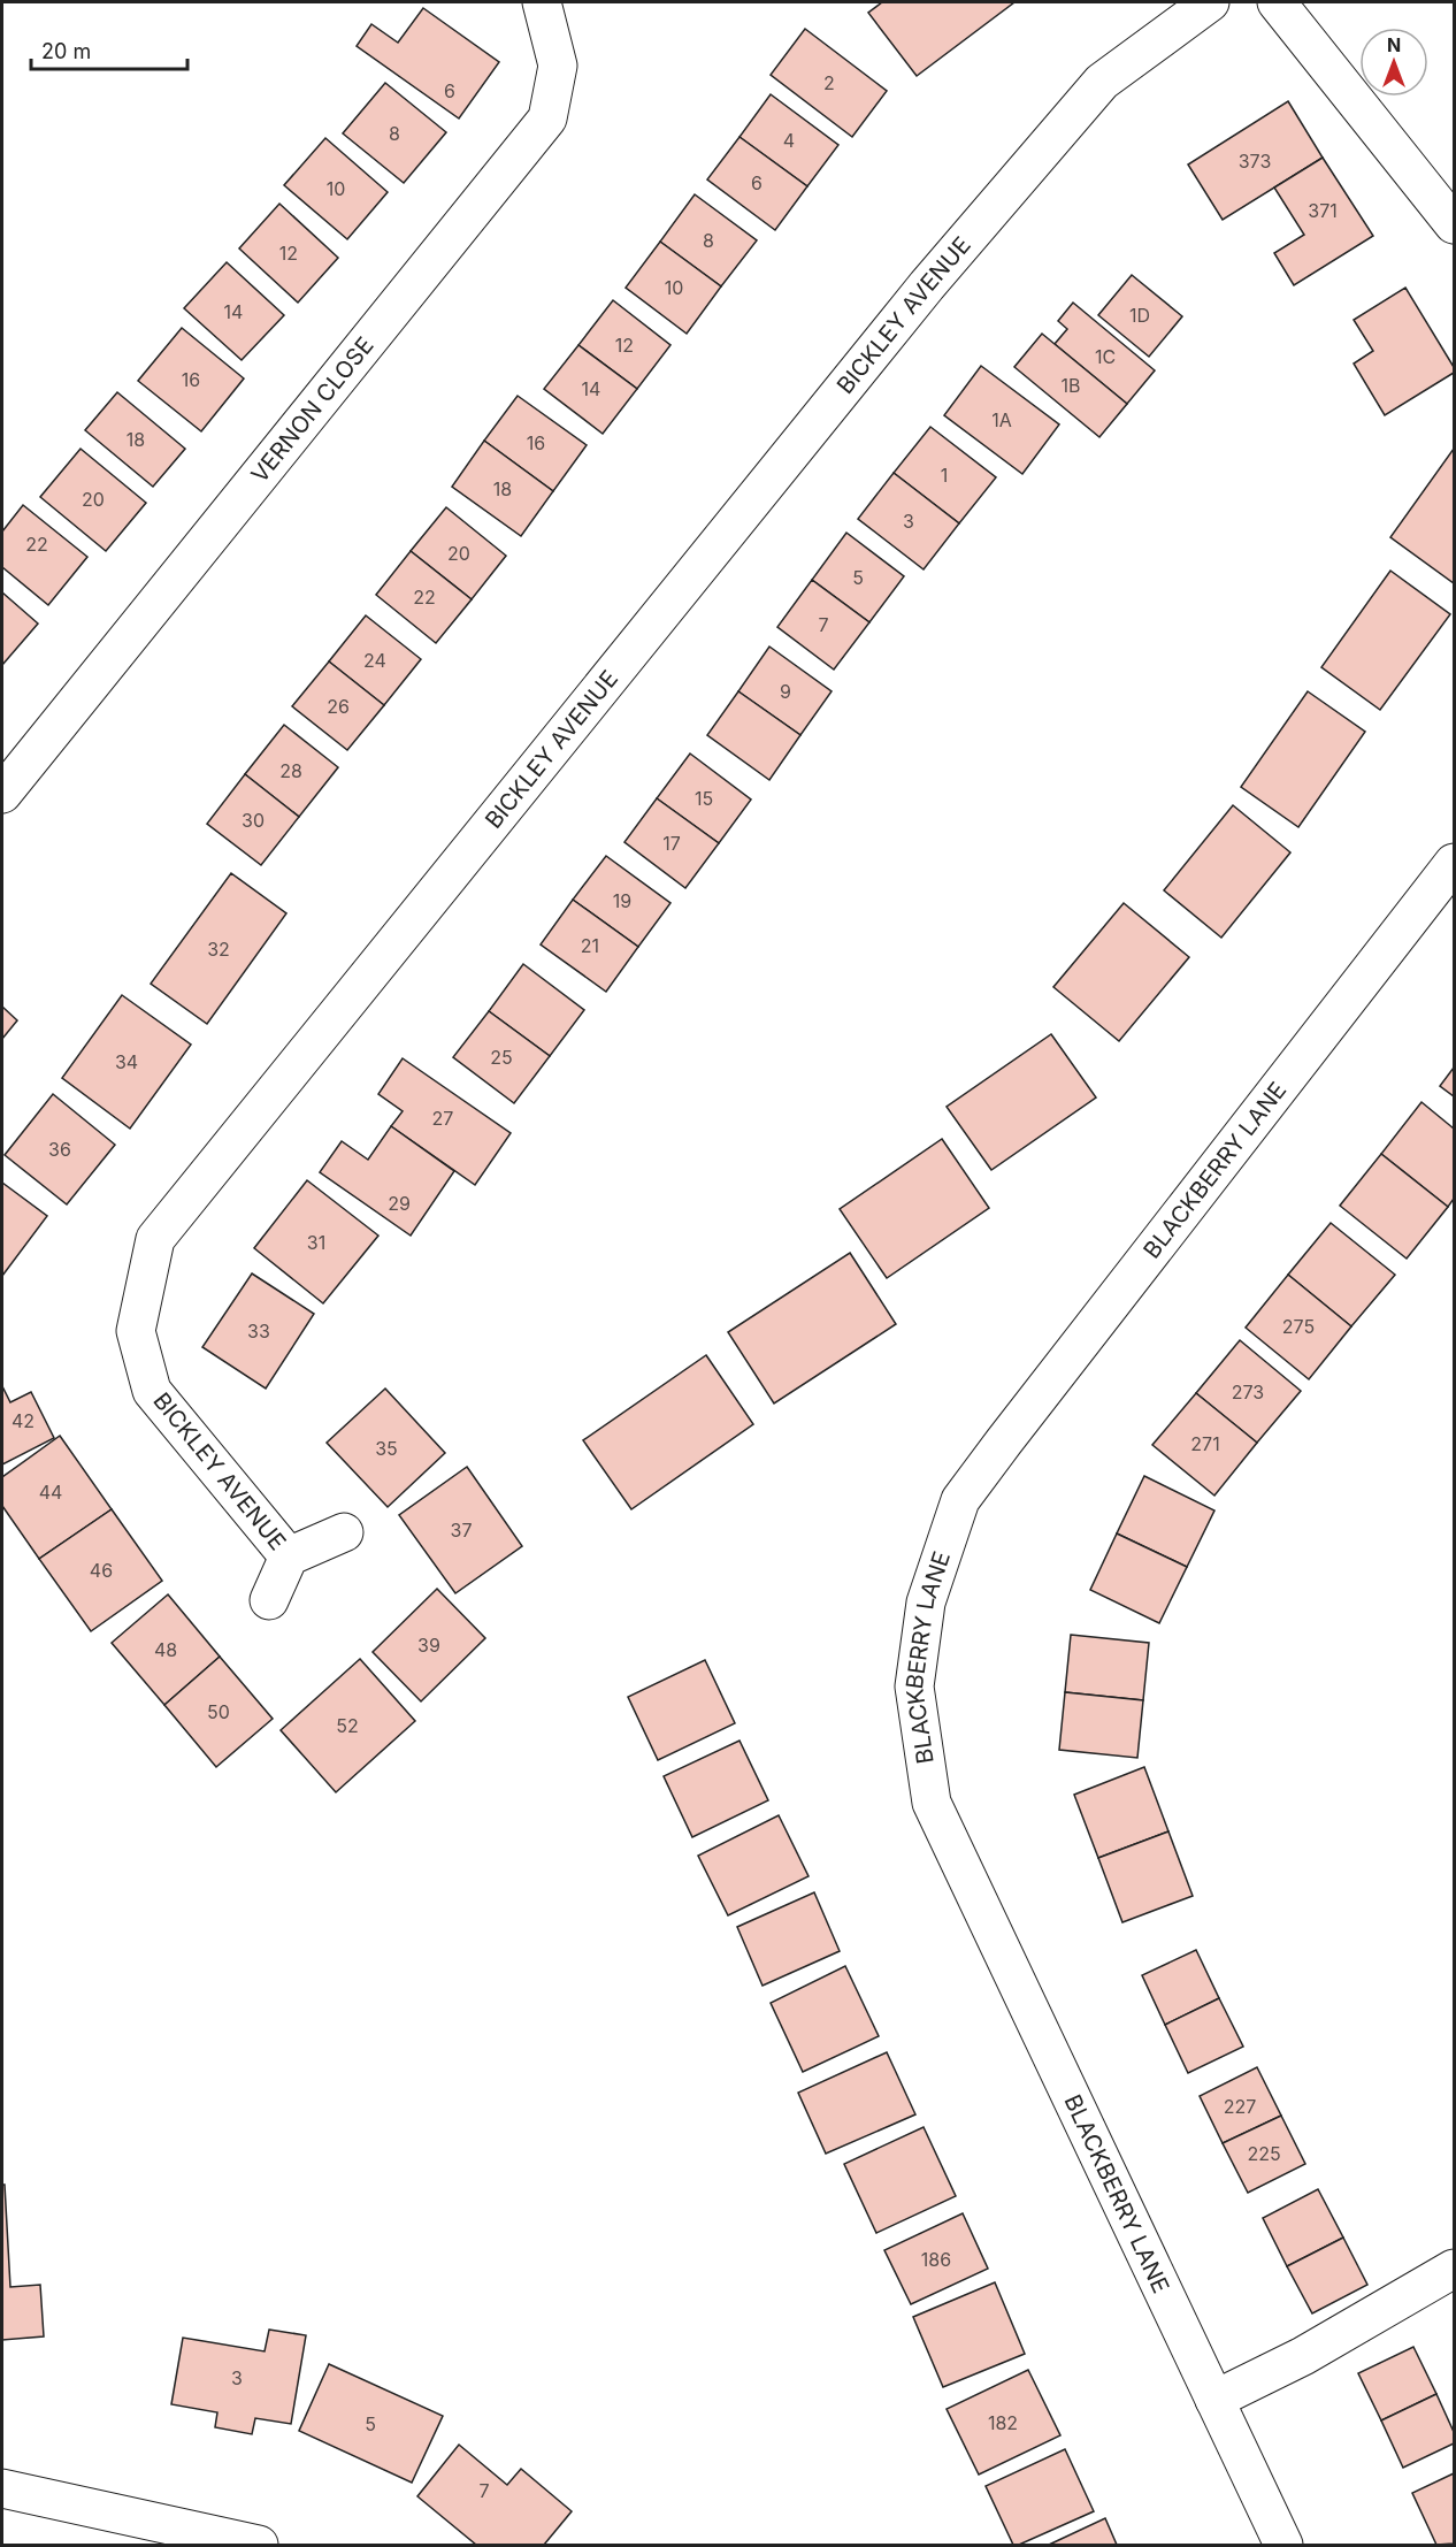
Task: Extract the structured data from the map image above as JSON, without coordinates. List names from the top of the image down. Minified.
{"streets":{"street":["BICKLEY AVENUE","VERNON CLOSE","BLACKBERRY LANE"]},"house_numbers":["2","6","8","4","373","6","10","371","8","12","10","14","1D","12","1C","16","1B","14","1A","18","16","1","18","20","3","22","20","5","22","7","24","9","26","28","15","30","17","19","21","32","25","34","27","36","29","31","275","33","273","42","271","35","44","37","46","39","48","50","52","227","225","186","3","182","5","7"],"scale_bar":"20 m","north":"top"}
